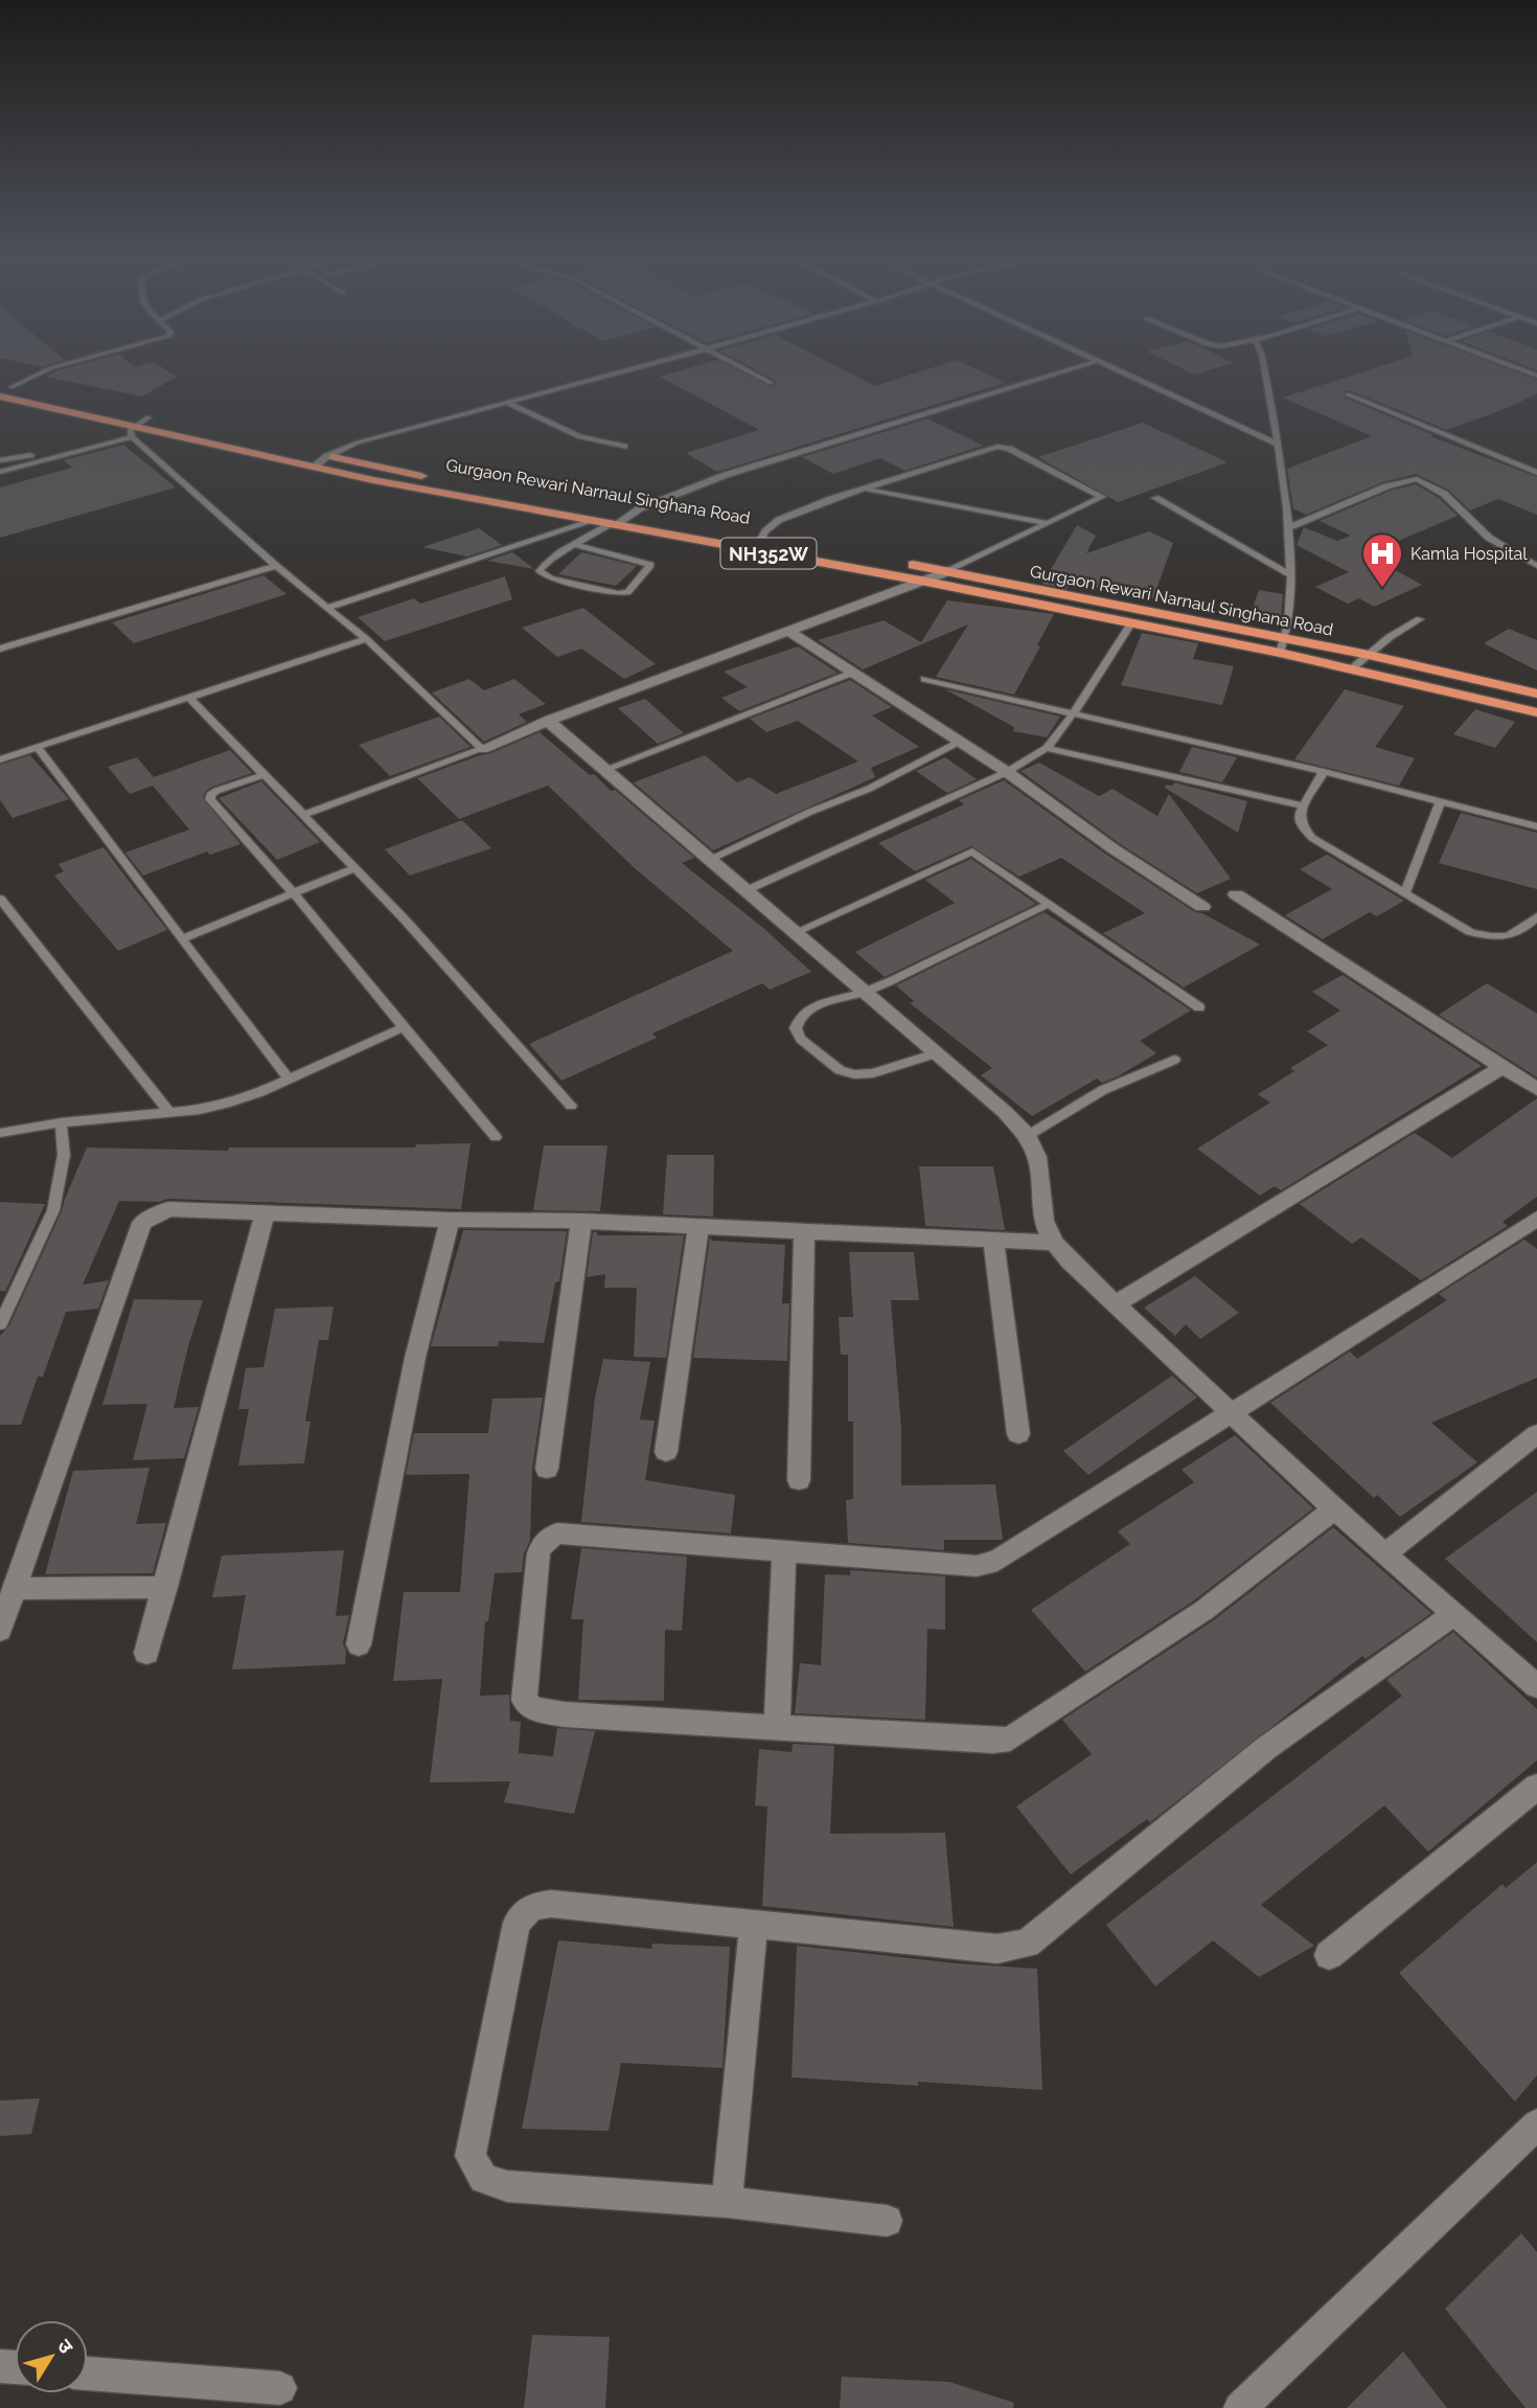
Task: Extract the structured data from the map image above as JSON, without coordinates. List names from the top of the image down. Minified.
{"streets":{"highway":["Gurgaon Rewari Narnaul Singhana Road","NH352W"]},"crossings":[["Gurgaon Rewari Narnaul Singhana Road","NH352W"]],"places":{"hospital":["Kamla Hospital"]},"north":"top right"}
